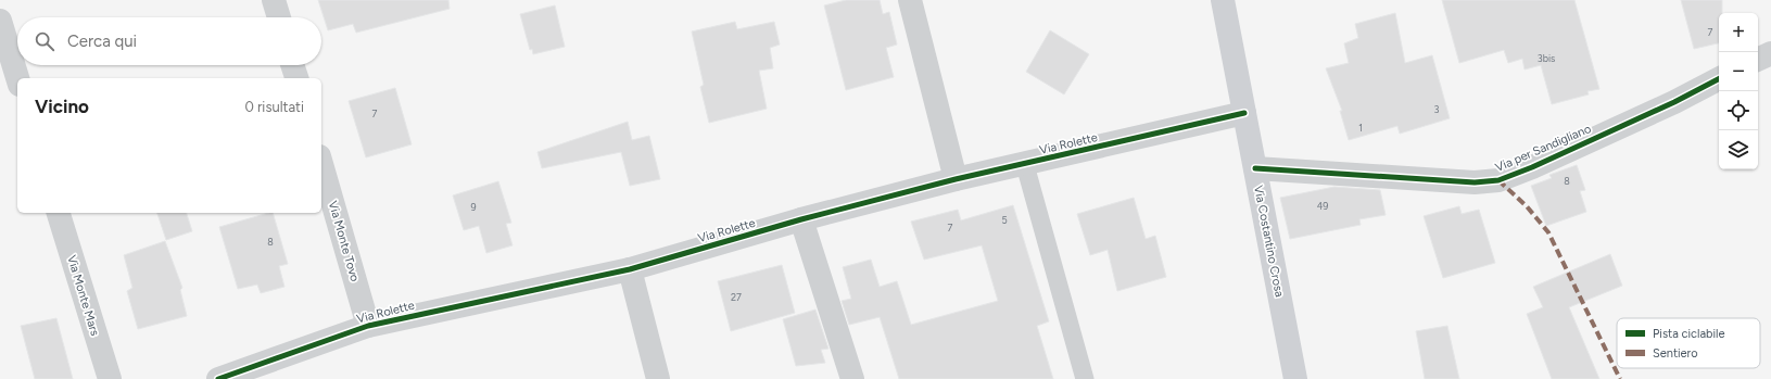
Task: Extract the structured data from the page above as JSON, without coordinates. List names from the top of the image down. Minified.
{"streets":{"street":["Via Rolette","Via per Sandigliano","Via Monte Tovo","Via Costantino Crosa","Via Monte Mars"]},"crossings":[["Via Rolette","Via Monte Tovo"],["Via Rolette","Via Costantino Crosa"],["Via per Sandigliano","Via Costantino Crosa"]],"house_numbers":["7","3bis","3","7","1","8","49","9","5","7","8","27"],"legend":["Pista ciclabile","Sentiero"],"page":{"map_buttons":["+","−"],"search":"Cerca qui","heading":["Vicino","0 risultati"]}}
